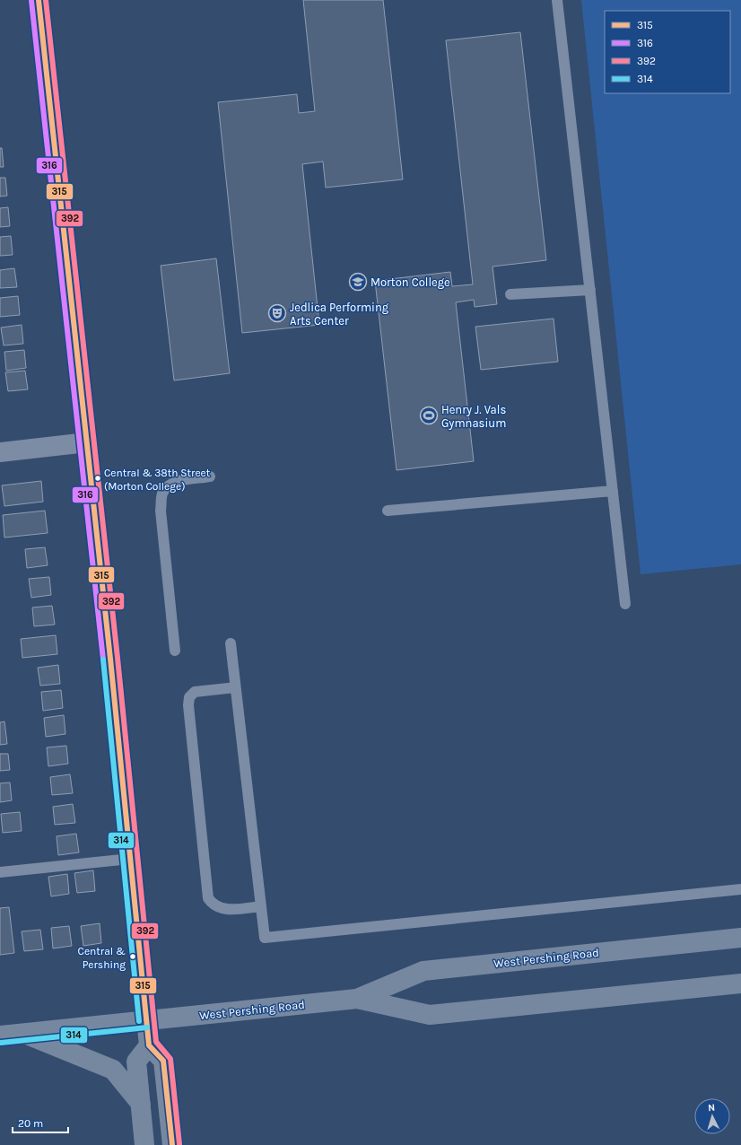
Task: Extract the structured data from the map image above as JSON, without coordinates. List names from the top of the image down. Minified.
{"streets":{"main road":["West Pershing Road"]},"places":{"school or university":["Morton College"],"theatre":["Jedlica Performing Arts Center"],"sports":["Henry J. Vals Gymnasium"],"other":["Central & 38th Street (Morton College)","Central & Pershing"]},"lines":["transit line 315","transit line 392","transit line 316","transit line 314"],"legend":["315","316","392","314"],"scale_bar":"20 m","north":"top"}
